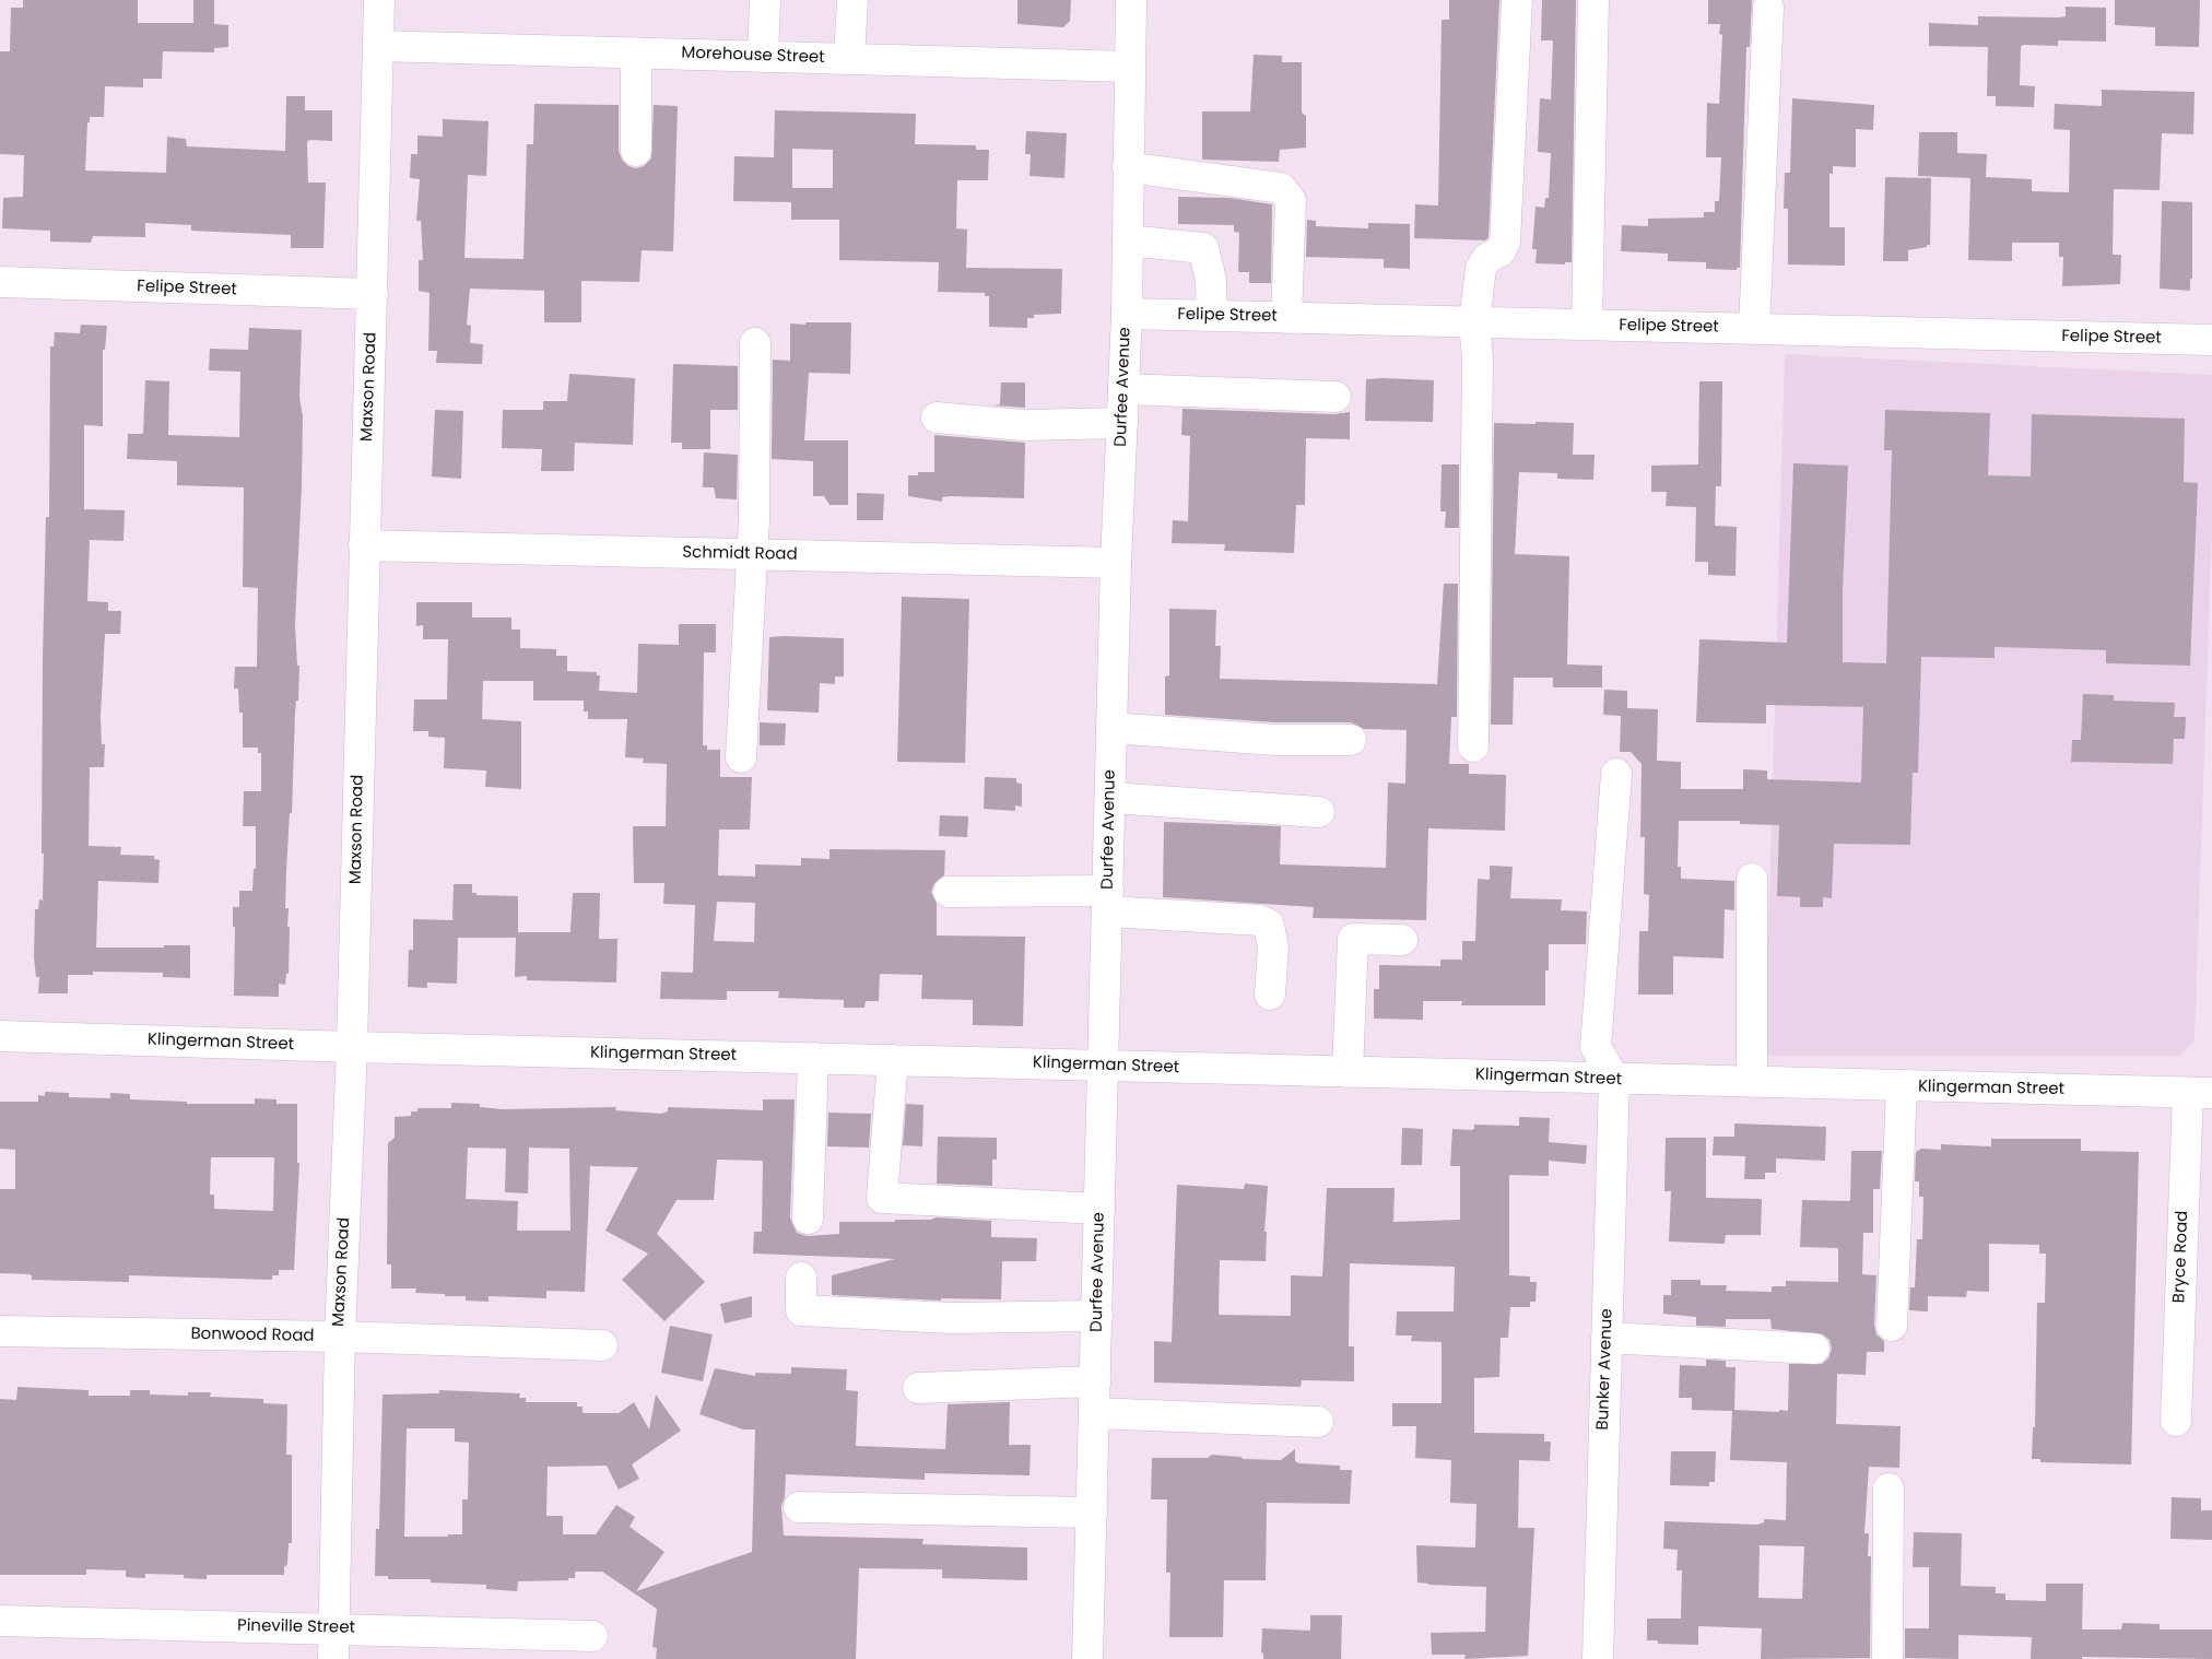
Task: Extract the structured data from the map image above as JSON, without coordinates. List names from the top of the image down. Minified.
{"streets":{"street":["Morehouse Street","Felipe Street","Maxson Road","Durfee Avenue","Schmidt Road","Klingerman Street","Bryce Road","Bonwood Road","Bunker Avenue","Pineville Street"]},"crossings":[["Morehouse Street","Maxson Road"],["Morehouse Street","Durfee Avenue"],["Felipe Street","Maxson Road"],["Felipe Street","Durfee Avenue"],["Maxson Road","Schmidt Road"],["Maxson Road","Klingerman Street"],["Maxson Road","Bonwood Road"],["Maxson Road","Pineville Street"],["Durfee Avenue","Schmidt Road"],["Durfee Avenue","Klingerman Street"],["Klingerman Street","Bryce Road"],["Klingerman Street","Bunker Avenue"]]}
